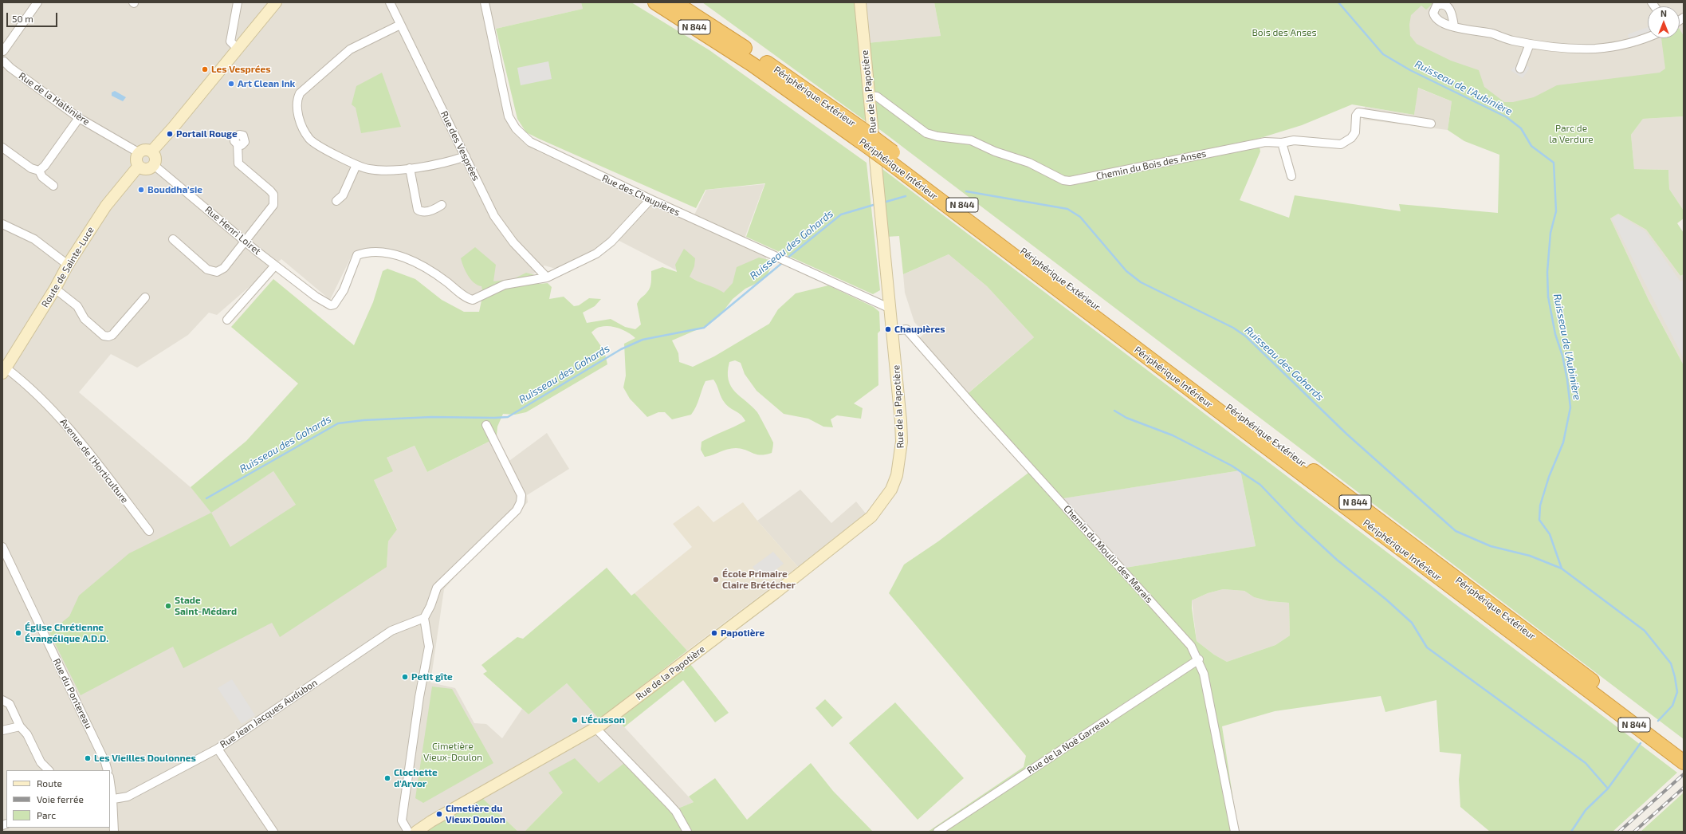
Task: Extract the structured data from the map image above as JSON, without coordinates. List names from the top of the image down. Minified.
{"streets":{"highway":["N 844","Périphérique Extérieur","Périphérique Intérieur"],"street":["Rue de la Papotière","Rue de la Haltinière","Rue des Vesprées","Chemin du Bois des Anses","Rue des Chaupières","Rue Henri Loiret","Route de Sainte-Luce","Avenue de l'Horticulture","Chemin du Moulin des Marais","Rue du Pontereau","Rue Jean Jacques Audubon","Rue de la Noë Garreau"]},"crossings":[["Rue de la Papotière","Chemin du Bois des Anses"],["Rue de la Papotière","Rue des Chaupières"],["Rue de la Papotière","Chemin du Moulin des Marais"],["Périphérique Extérieur","Périphérique Intérieur"],["Rue de la Haltinière","Rue Henri Loiret"],["Rue de la Haltinière","Route de Sainte-Luce"],["Rue des Vesprées","Rue Henri Loiret"],["Rue Henri Loiret","Route de Sainte-Luce"],["Route de Sainte-Luce","Avenue de l'Horticulture"],["Chemin du Moulin des Marais","Rue de la Noë Garreau"]],"water":["Ruisseau de l'Aubinière","Ruisseau des Gohards"],"parks":["Bois des Anses","Parc de la Verdure","Cimetière Vieux-Doulon"],"places":["Les Vesprées","Art Clean Ink","Portail Rouge","Bouddha'sie","Chaupières","École Primaire Claire Brétécher","Stade Saint-Médard","Église Chrétienne Évangélique A.D.D.","Papotière","Petit gîte","L'Écusson","Les Vieilles Doulonnes","Clochette d'Arvor","Cimetière du Vieux Doulon"],"legend":["Route","Voie ferrée","Parc"],"scale_bar":"50 m","north":"top"}
